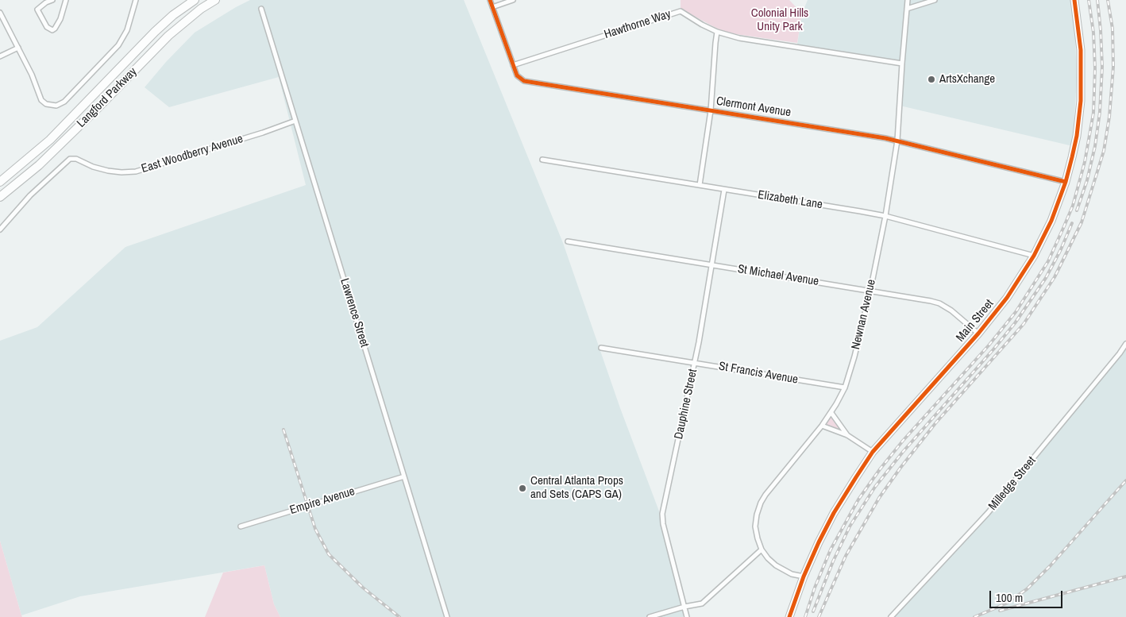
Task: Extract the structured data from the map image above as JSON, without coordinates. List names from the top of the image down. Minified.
{"streets":{"highway":["Langford Parkway"],"main road":["Main Street"],"street":["Hawthorne Way","Clermont Avenue","East Woodberry Avenue","Elizabeth Lane","St Michael Avenue","Lawrence Street","Newnan Avenue","St Francis Avenue","Dauphine Street","Milledge Street","Empire Avenue"]},"crossings":[["Hawthorne Way","Clermont Avenue"],["Hawthorne Way","Newnan Avenue"],["Clermont Avenue","Newnan Avenue"],["Clermont Avenue","Main Street"],["East Woodberry Avenue","Lawrence Street"],["Elizabeth Lane","Newnan Avenue"],["Elizabeth Lane","Main Street"],["Elizabeth Lane","Dauphine Street"],["St Michael Avenue","Newnan Avenue"],["St Michael Avenue","Main Street"],["St Michael Avenue","Dauphine Street"],["Lawrence Street","Empire Avenue"],["Newnan Avenue","Main Street"],["Newnan Avenue","St Francis Avenue"],["St Francis Avenue","Dauphine Street"]],"parks":["Colonial Hills Unity Park"],"places":["ArtsXchange","Central Atlanta Props and Sets (CAPS GA)"],"scale_bar":"100 m"}
